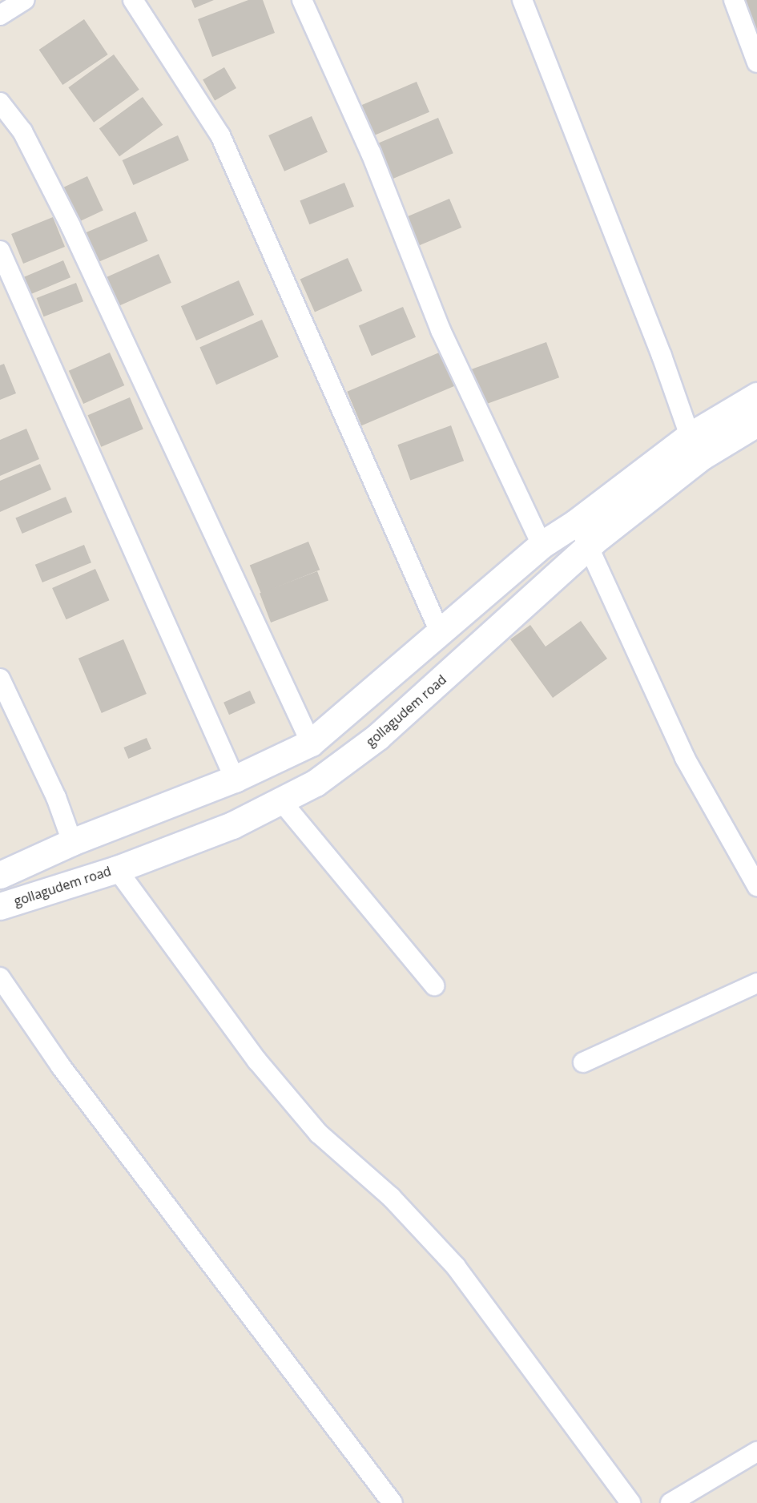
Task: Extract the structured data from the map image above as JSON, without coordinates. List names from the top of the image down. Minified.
{"streets":{"street":["gollagudem road"]}}
